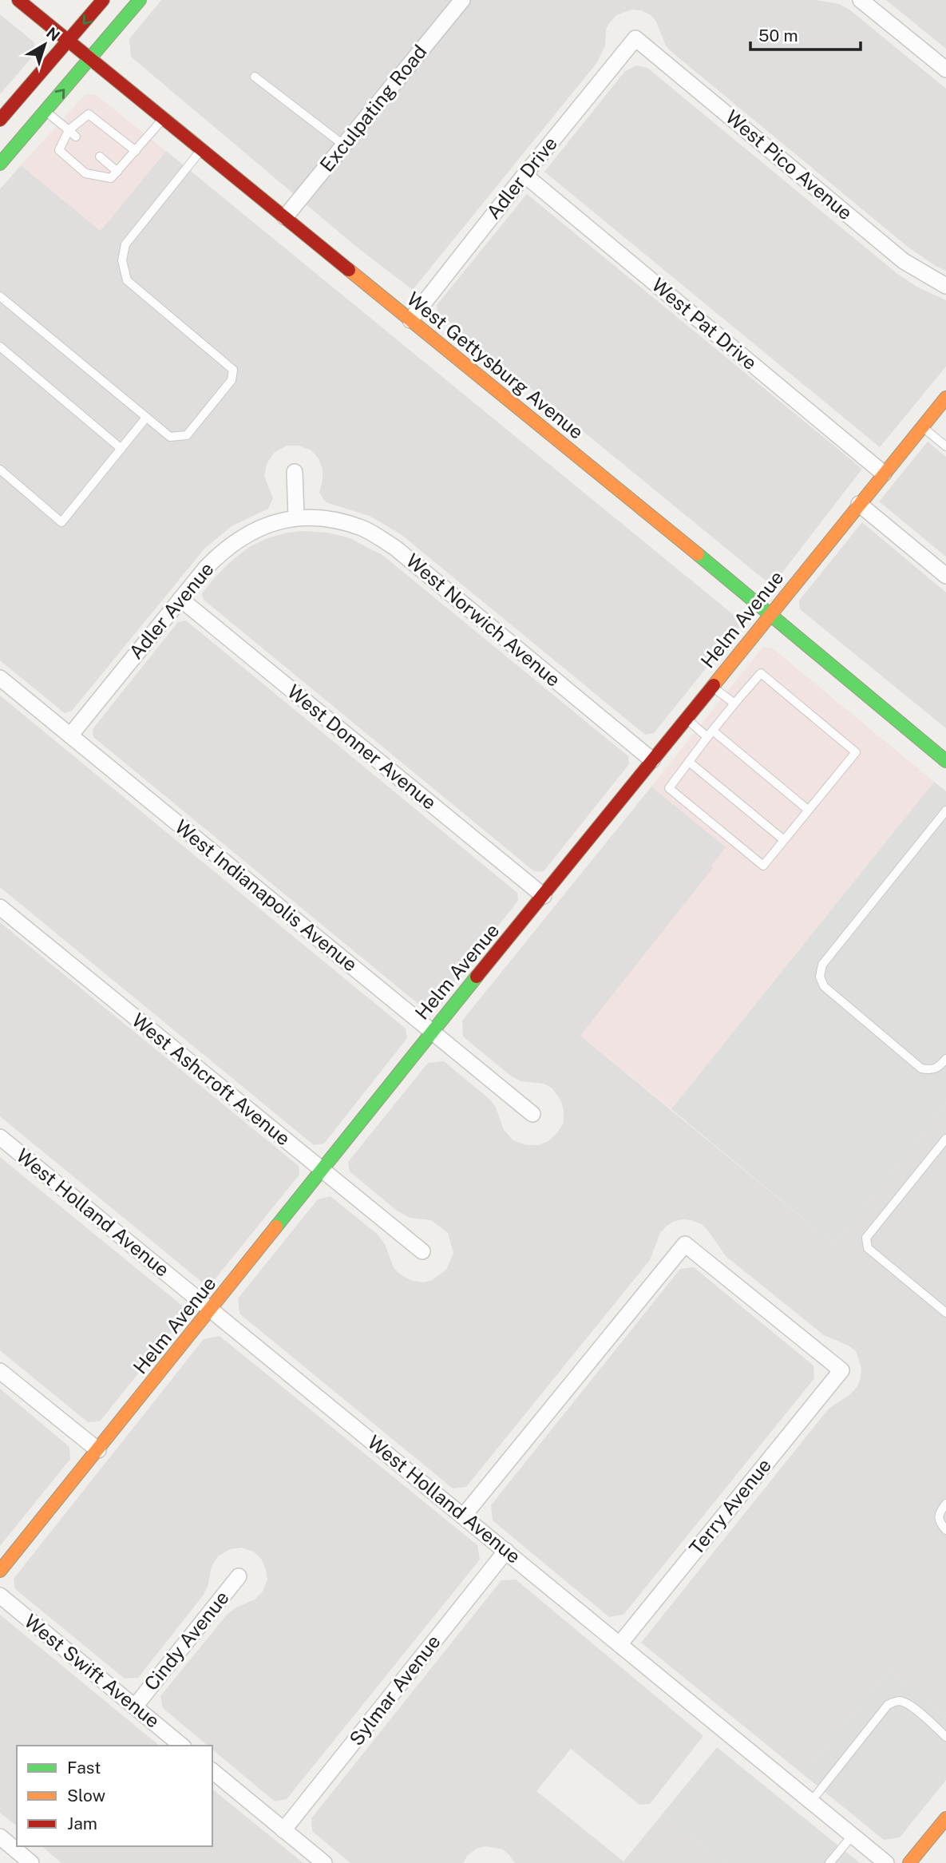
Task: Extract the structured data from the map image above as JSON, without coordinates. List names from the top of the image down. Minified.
{"streets":{"street":["Exculpating Road","West Pico Avenue","Adler Drive","West Pat Drive","West Gettysburg Avenue","Adler Avenue","Helm Avenue","West Norwich Avenue","West Donner Avenue","West Indianapolis Avenue","West Ashcroft Avenue","West Holland Avenue","Terry Avenue","Cindy Avenue","West Swift Avenue","Sylmar Avenue"]},"crossings":[["Exculpating Road","West Gettysburg Avenue"],["West Pico Avenue","Adler Drive"],["Adler Drive","West Pat Drive"],["Adler Drive","West Gettysburg Avenue"],["West Pat Drive","Helm Avenue"],["West Gettysburg Avenue","Helm Avenue"],["Adler Avenue","West Norwich Avenue"],["Adler Avenue","West Donner Avenue"],["Adler Avenue","West Indianapolis Avenue"],["Helm Avenue","West Norwich Avenue"],["Helm Avenue","West Donner Avenue"],["Helm Avenue","West Indianapolis Avenue"],["Helm Avenue","West Ashcroft Avenue"],["Helm Avenue","West Holland Avenue"],["West Holland Avenue","Terry Avenue"],["West Holland Avenue","Sylmar Avenue"],["Cindy Avenue","West Swift Avenue"]],"legend":["Fast","Slow","Jam"],"scale_bar":"50 m","north":"top right"}
